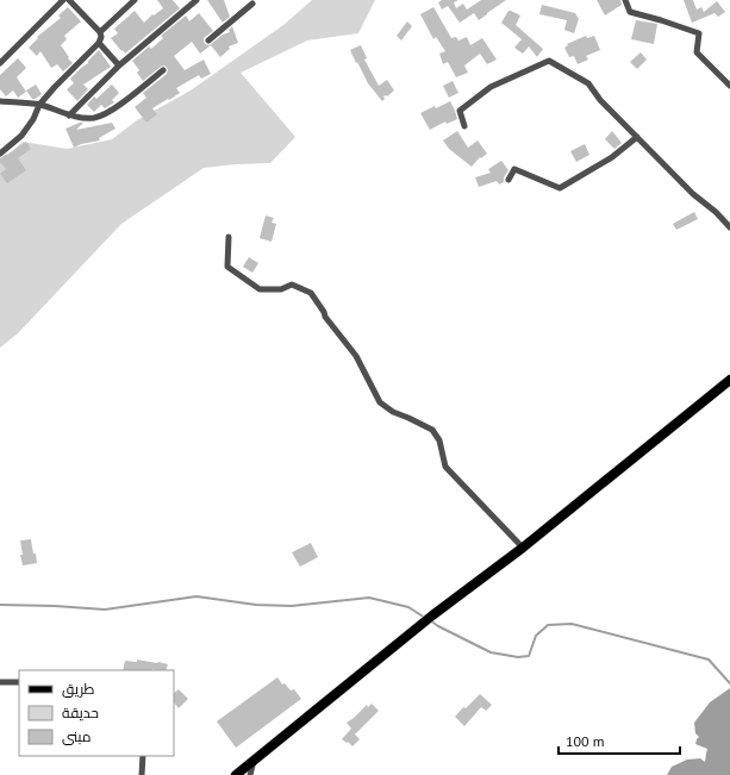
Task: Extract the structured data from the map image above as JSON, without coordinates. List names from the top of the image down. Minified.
{"legend":["طريق","حديقة","مبنى"],"scale_bar":"100 m"}
